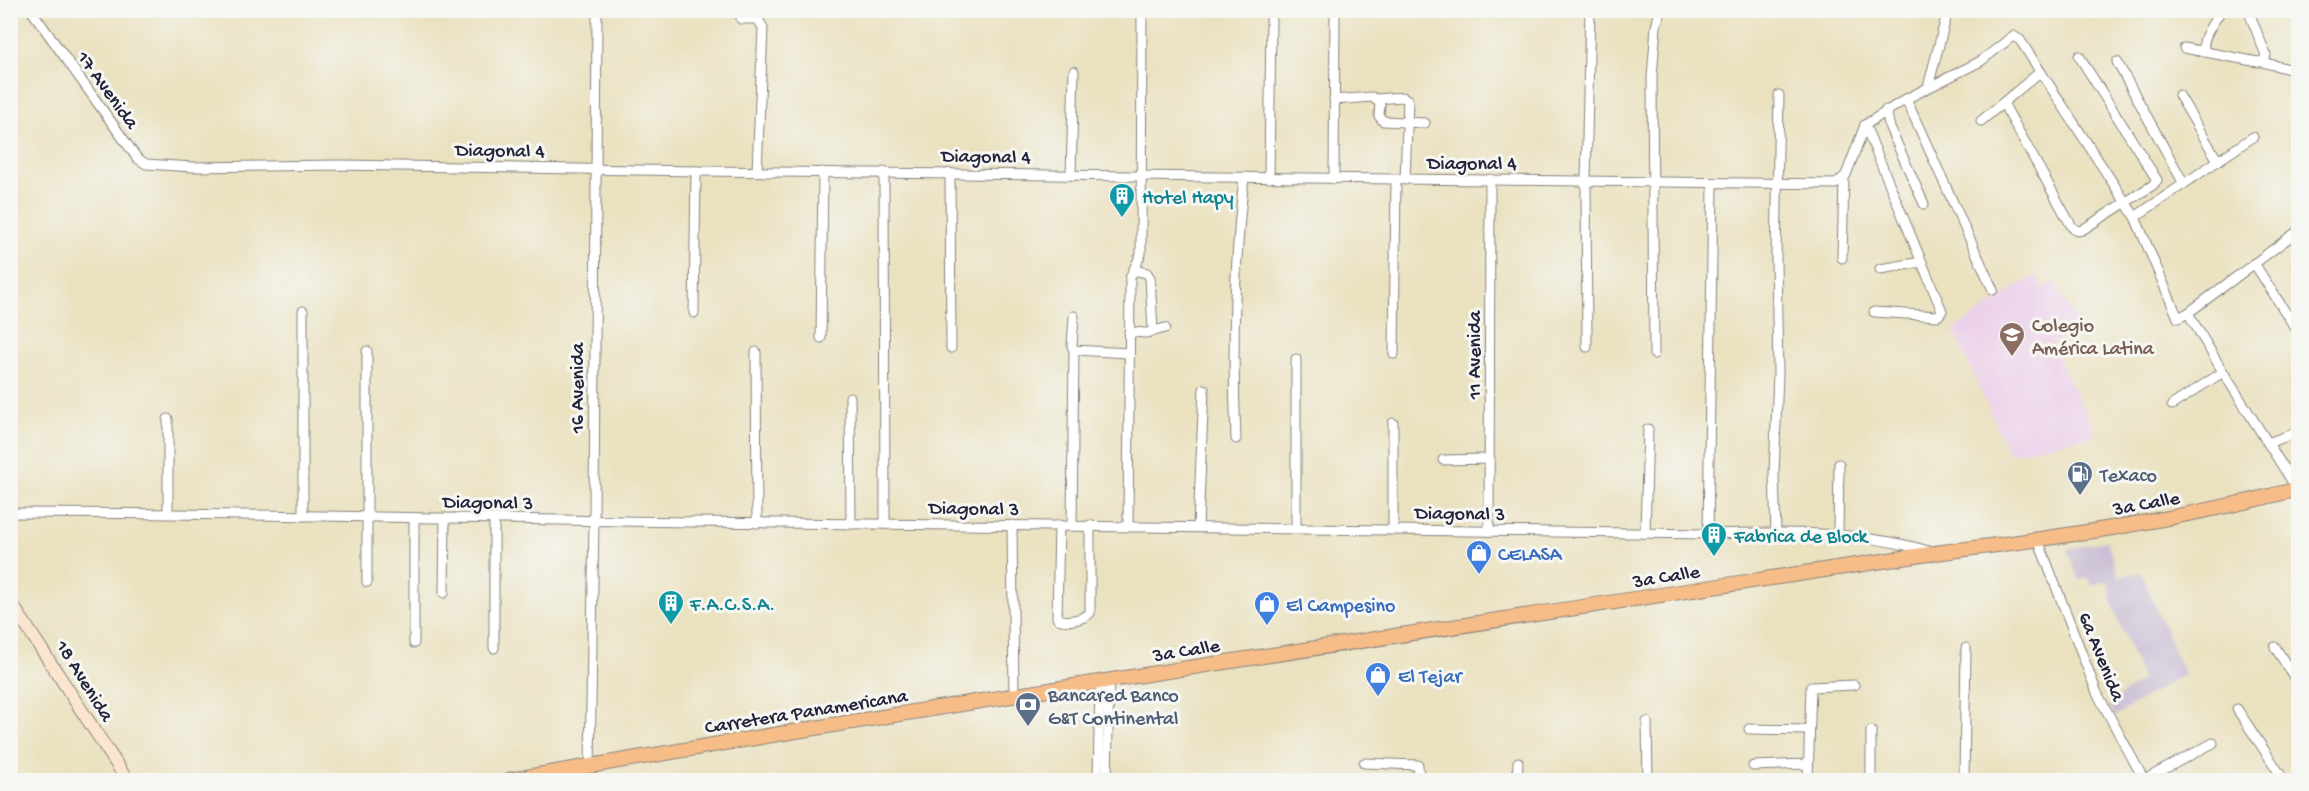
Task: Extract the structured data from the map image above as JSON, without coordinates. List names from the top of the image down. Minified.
{"streets":{"main road":["3a Calle","18 Avenida","Carretera Panamericana"],"street":["17 Avenida","Diagonal 4","11 Avenida","16 Avenida","Diagonal 3","6a Avenida"]},"crossings":[["17 Avenida","Diagonal 4"],["Diagonal 4","11 Avenida"],["Diagonal 4","16 Avenida"],["11 Avenida","Diagonal 3"],["16 Avenida","Diagonal 3"],["16 Avenida","Carretera Panamericana"],["Diagonal 3","3a Calle"],["3a Calle","6a Avenida"],["3a Calle","Carretera Panamericana"]],"places":{"building":["Hotel Hapy","Fabrica de Block","F.A.C.S.A."],"school or university":["Colegio América Latina"],"fuel station":["Texaco"],"shop":["CELASA","El Campesino","El Tejar"],"bank":["Bancared Banco G&T Continental"]}}
